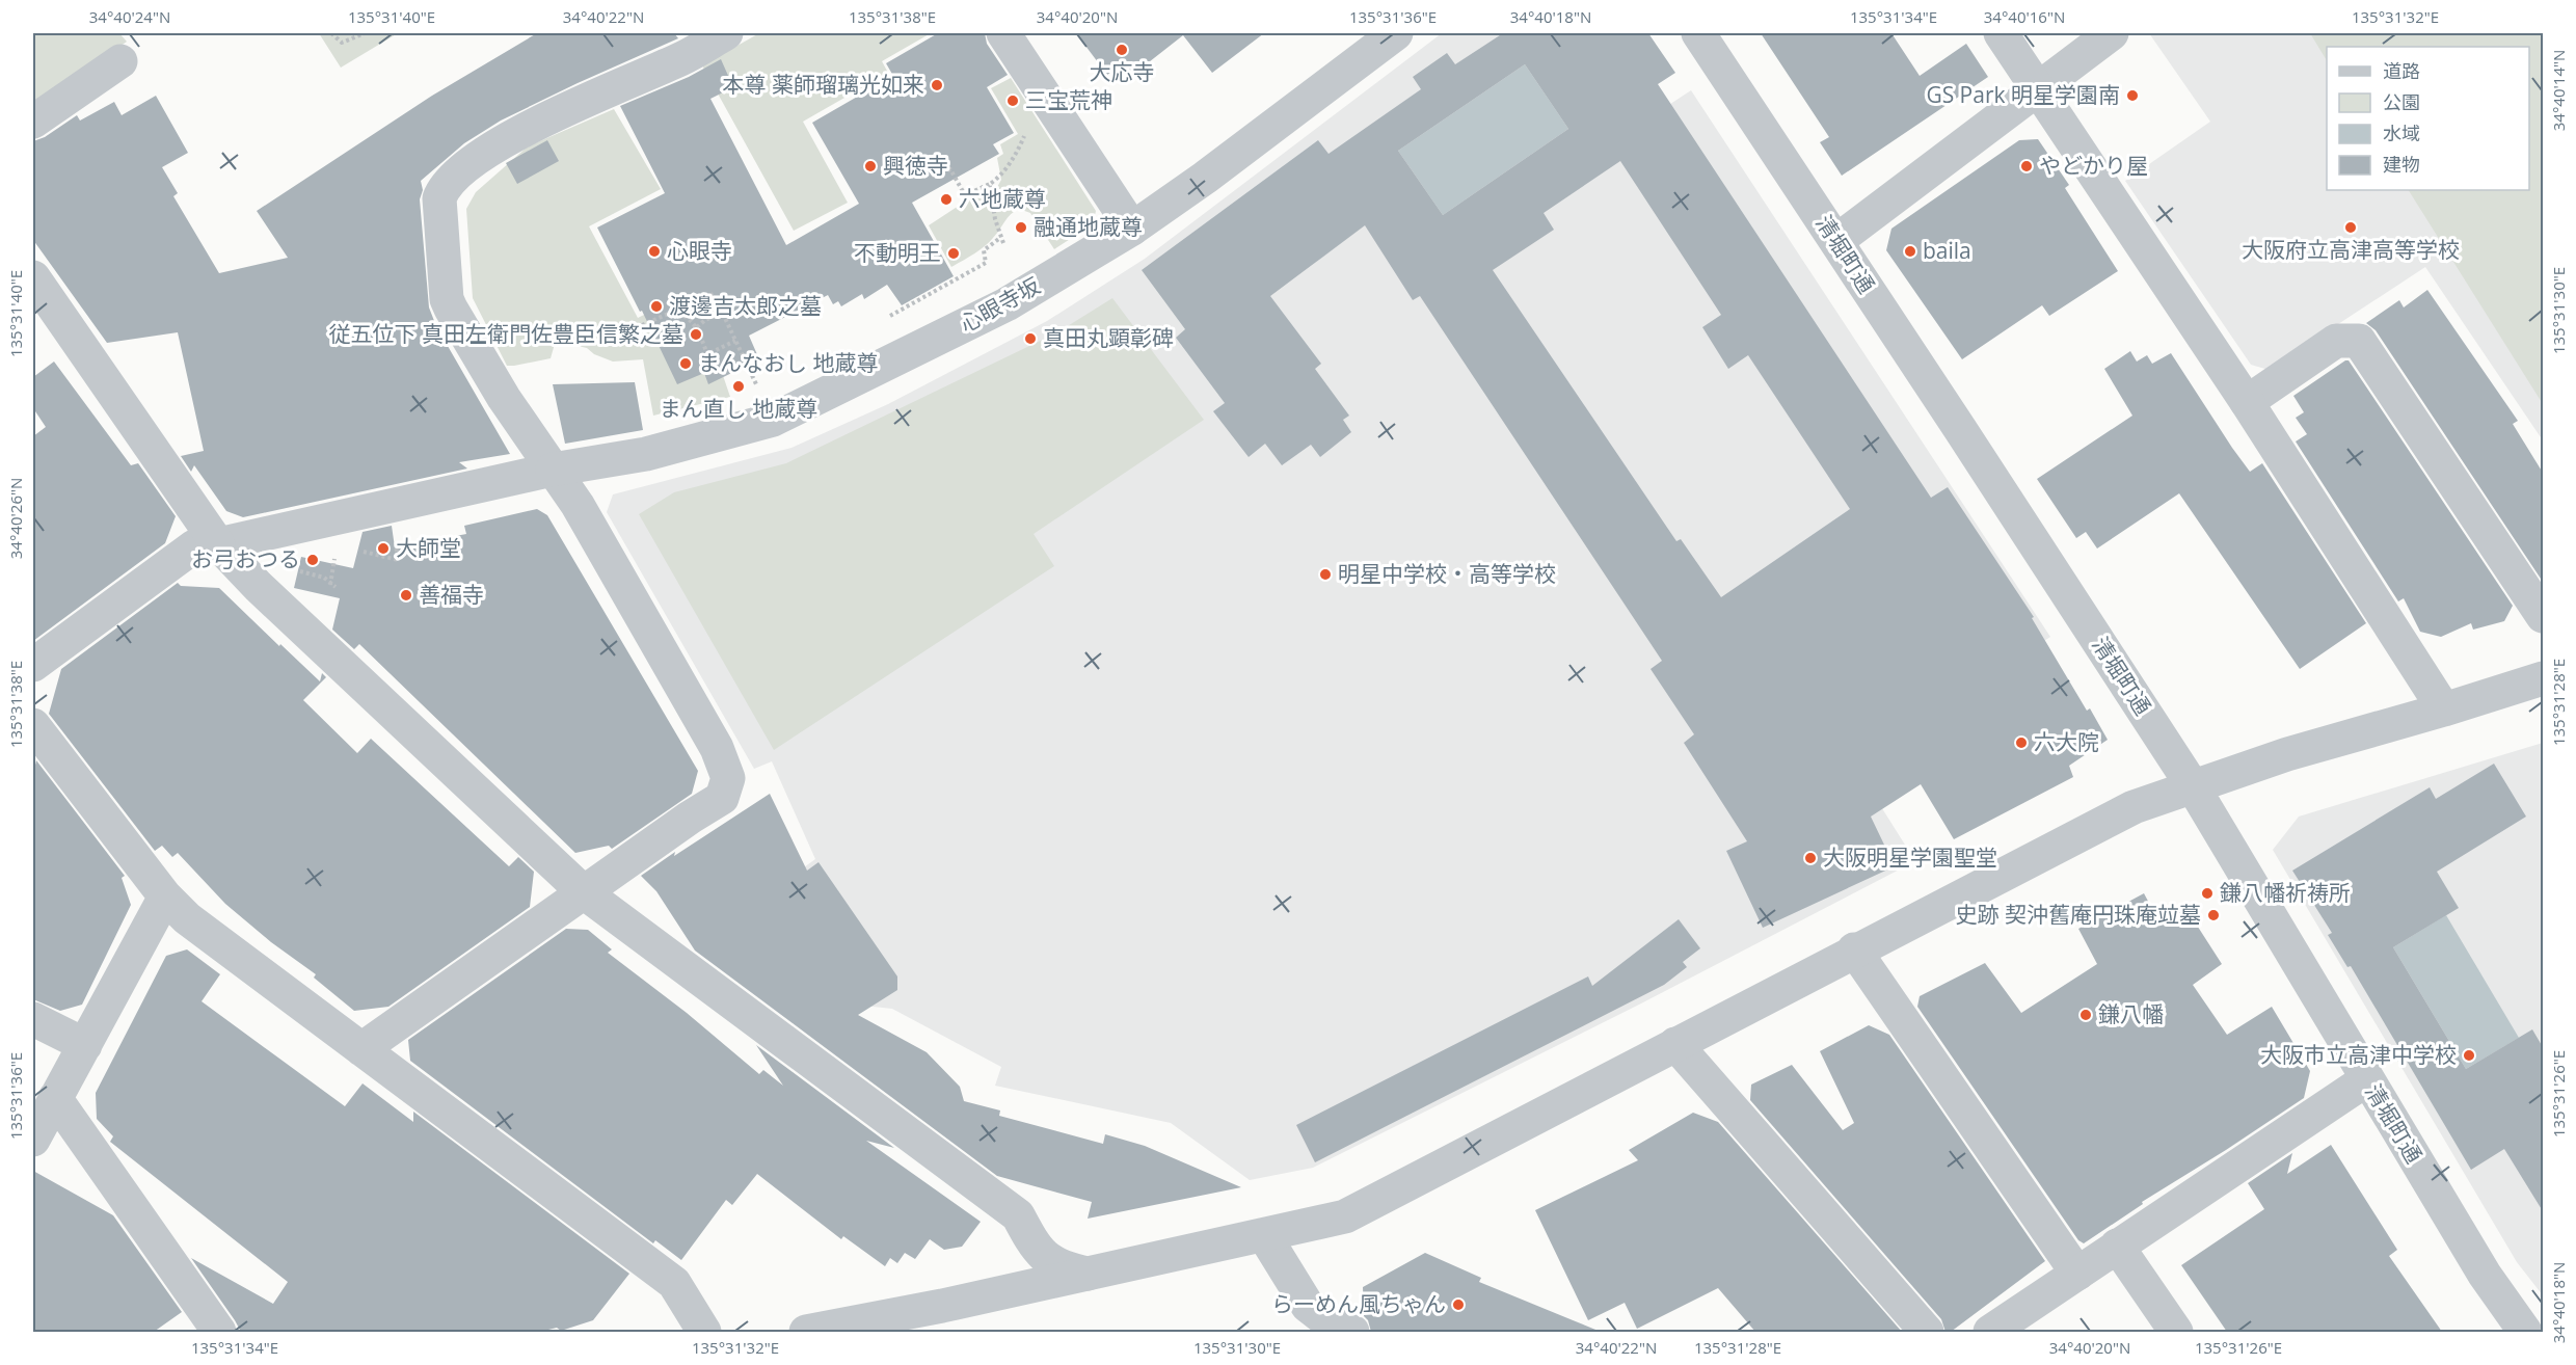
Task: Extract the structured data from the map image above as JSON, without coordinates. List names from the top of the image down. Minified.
{"streets":{"street":["清堀町通","心眼寺坂"]},"places":["大応寺","本尊 薬師瑠璃光如来","GS Park 明星学園南","三宝荒神","興徳寺","やどかり屋","六地蔵尊","融通地蔵尊","大阪府立高津高等学校","心眼寺","baila","不動明王","渡邊吉太郎之墓","従五位下 真田左衛門佐豊臣信繁之墓","真田丸顕彰碑","まんなおし 地蔵尊","まん直し 地蔵尊","大師堂","お弓おつる","明星中学校・高等学校","善福寺","六大院","大阪明星学園聖堂","鎌八幡祈祷所","史跡 契沖舊庵円珠庵竝墓","鎌八幡","大阪市立高津中学校","らーめん風ちゃん"],"legend":["道路","公園","水域","建物"],"coordinates":["34°40'24\"N","135°31'40\"E","34°40'22\"N","135°31'38\"E","34°40'20\"N","135°31'36\"E","34°40'18\"N","135°31'34\"E","34°40'16\"N","135°31'32\"E","34°40'14\"N","135°31'30\"E","34°40'26\"N","135°31'28\"E","135°31'26\"E"]}
